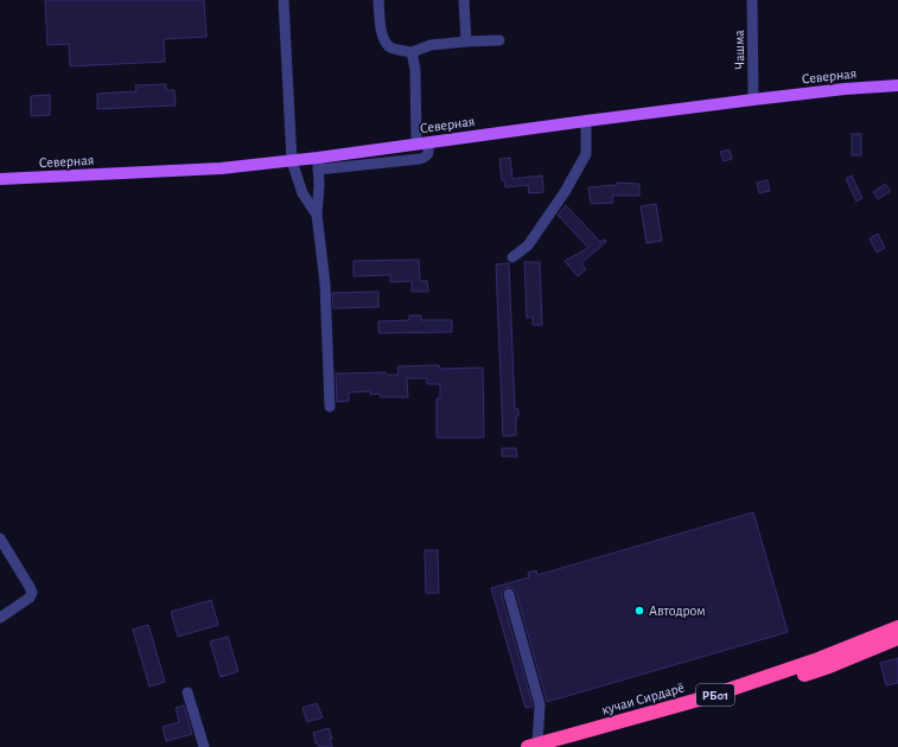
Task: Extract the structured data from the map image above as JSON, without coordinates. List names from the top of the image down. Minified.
{"streets":{"highway":["РБ01","кучаи Сирдарё"],"main road":["Северная"],"street":["Чашма"]},"crossings":[["Чашма","Северная"]],"places":["Автодром"]}
